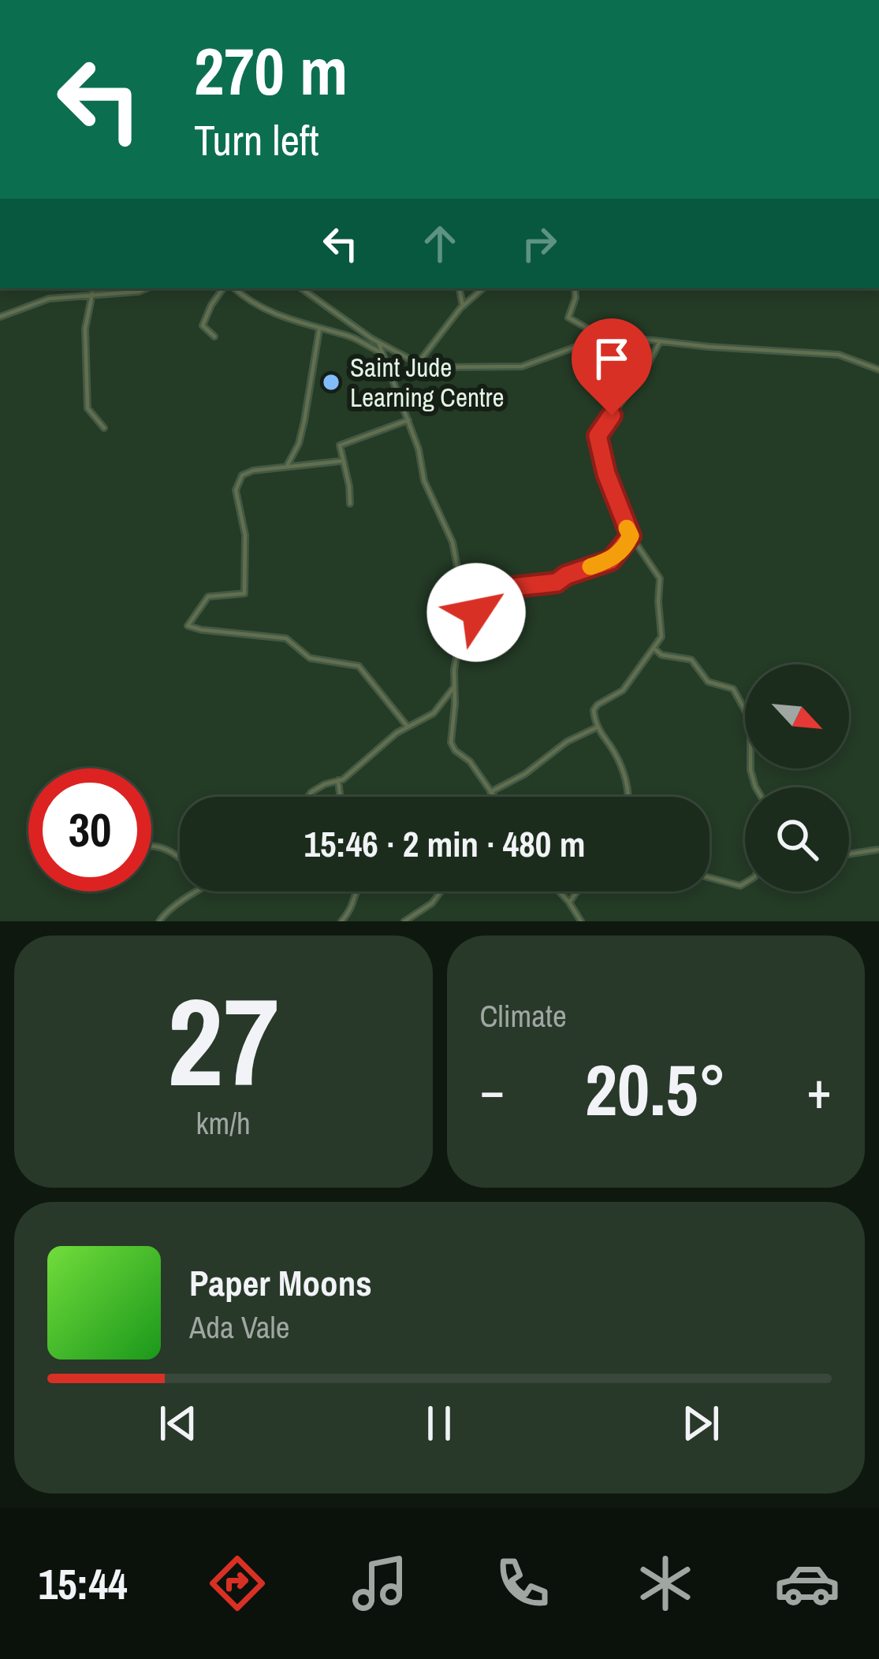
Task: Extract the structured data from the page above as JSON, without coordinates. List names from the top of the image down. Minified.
{"places":["Saint Jude Learning Centre"],"north":"bottom right","page":{"turn":["270 m","Turn left"],"limit":"30","trip":"15:46 · 2 min · 480 m","tile":[["27","km/h"],"Climate"],"heat":["−","20.5°","+"],"song":["Paper Moons","Ada Vale"],"tabs":"15:44"}}
